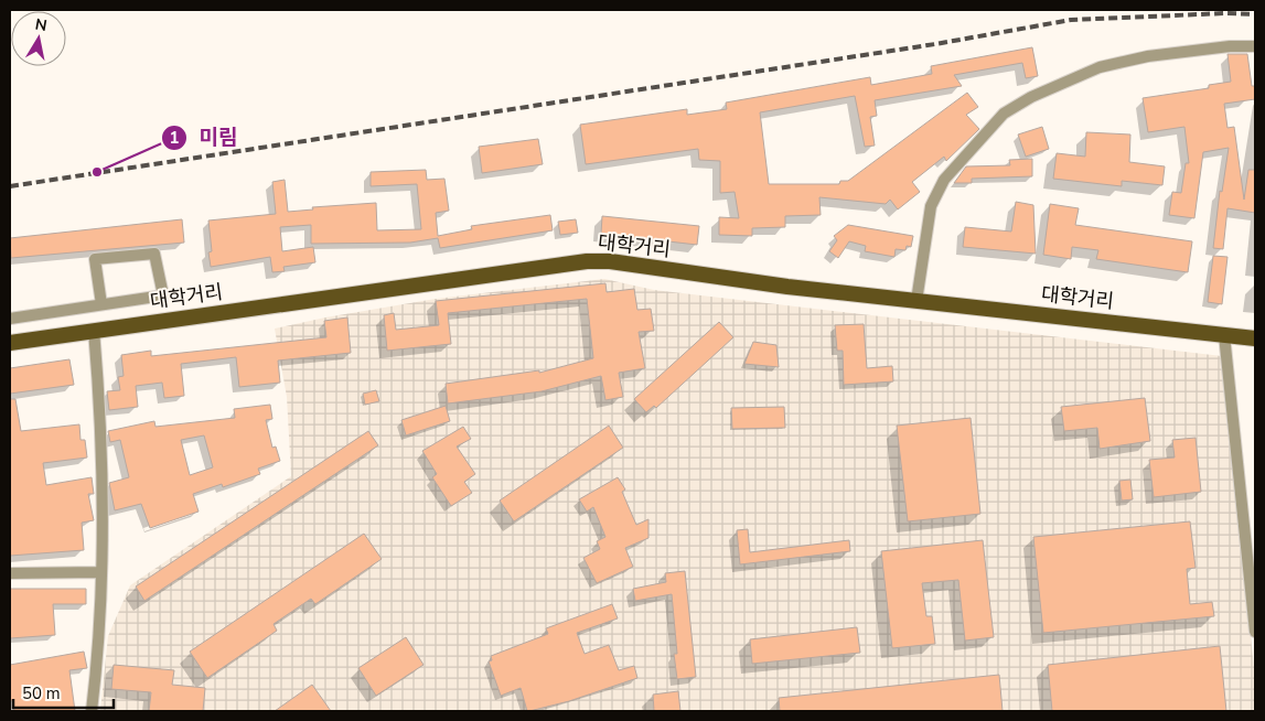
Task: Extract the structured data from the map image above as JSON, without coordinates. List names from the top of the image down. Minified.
{"streets":{"main road":["대학거리"]},"places":["미림"],"scale_bar":"50 m","north":"top"}
